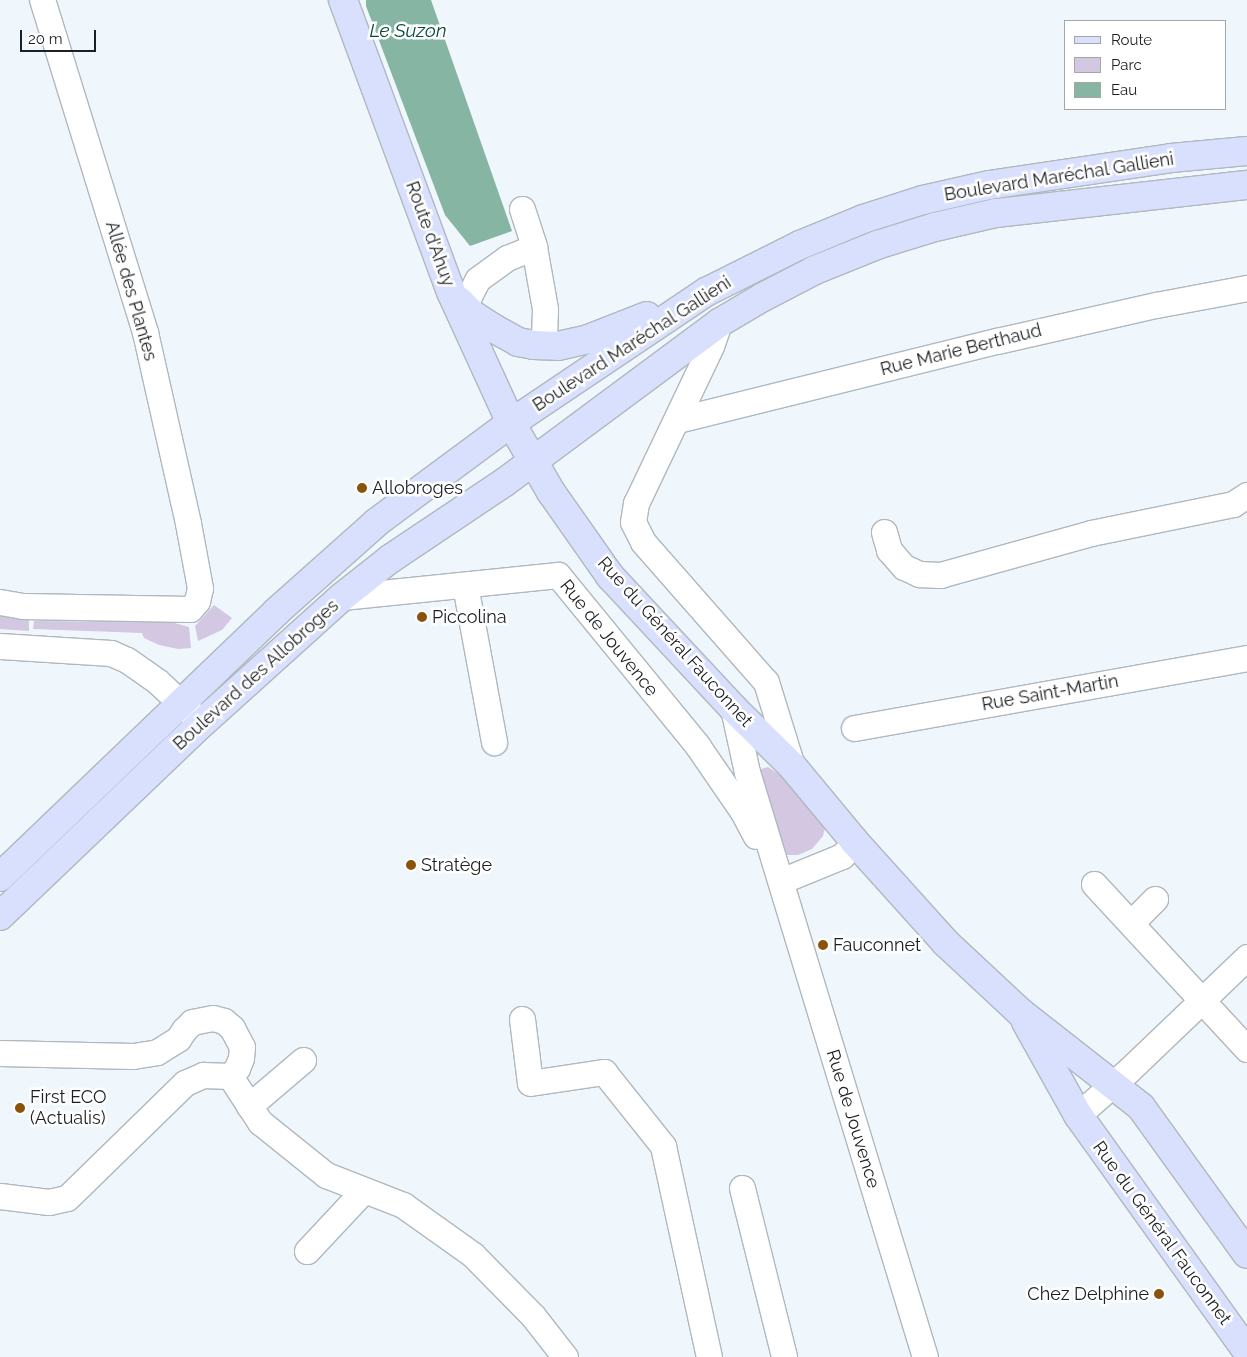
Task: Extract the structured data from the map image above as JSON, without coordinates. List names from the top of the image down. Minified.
{"streets":{"main road":["Boulevard Maréchal Gallieni","Route d'Ahuy","Rue du Général Fauconnet","Boulevard des Allobroges"],"street":["Allée des Plantes","Rue Marie Berthaud","Rue de Jouvence","Rue Saint-Martin"]},"crossings":[["Boulevard Maréchal Gallieni","Route d'Ahuy"],["Boulevard Maréchal Gallieni","Rue Marie Berthaud"],["Boulevard Maréchal Gallieni","Rue du Général Fauconnet"],["Boulevard Maréchal Gallieni","Boulevard des Allobroges"],["Route d'Ahuy","Rue du Général Fauconnet"],["Route d'Ahuy","Boulevard des Allobroges"],["Rue de Jouvence","Rue du Général Fauconnet"],["Rue de Jouvence","Boulevard des Allobroges"],["Rue du Général Fauconnet","Boulevard des Allobroges"]],"water":["Le Suzon"],"places":["Allobroges","Piccolina","Stratège","Fauconnet","First ECO (Actualis)","Chez Delphine"],"legend":["Route","Parc","Eau"],"scale_bar":"20 m"}
